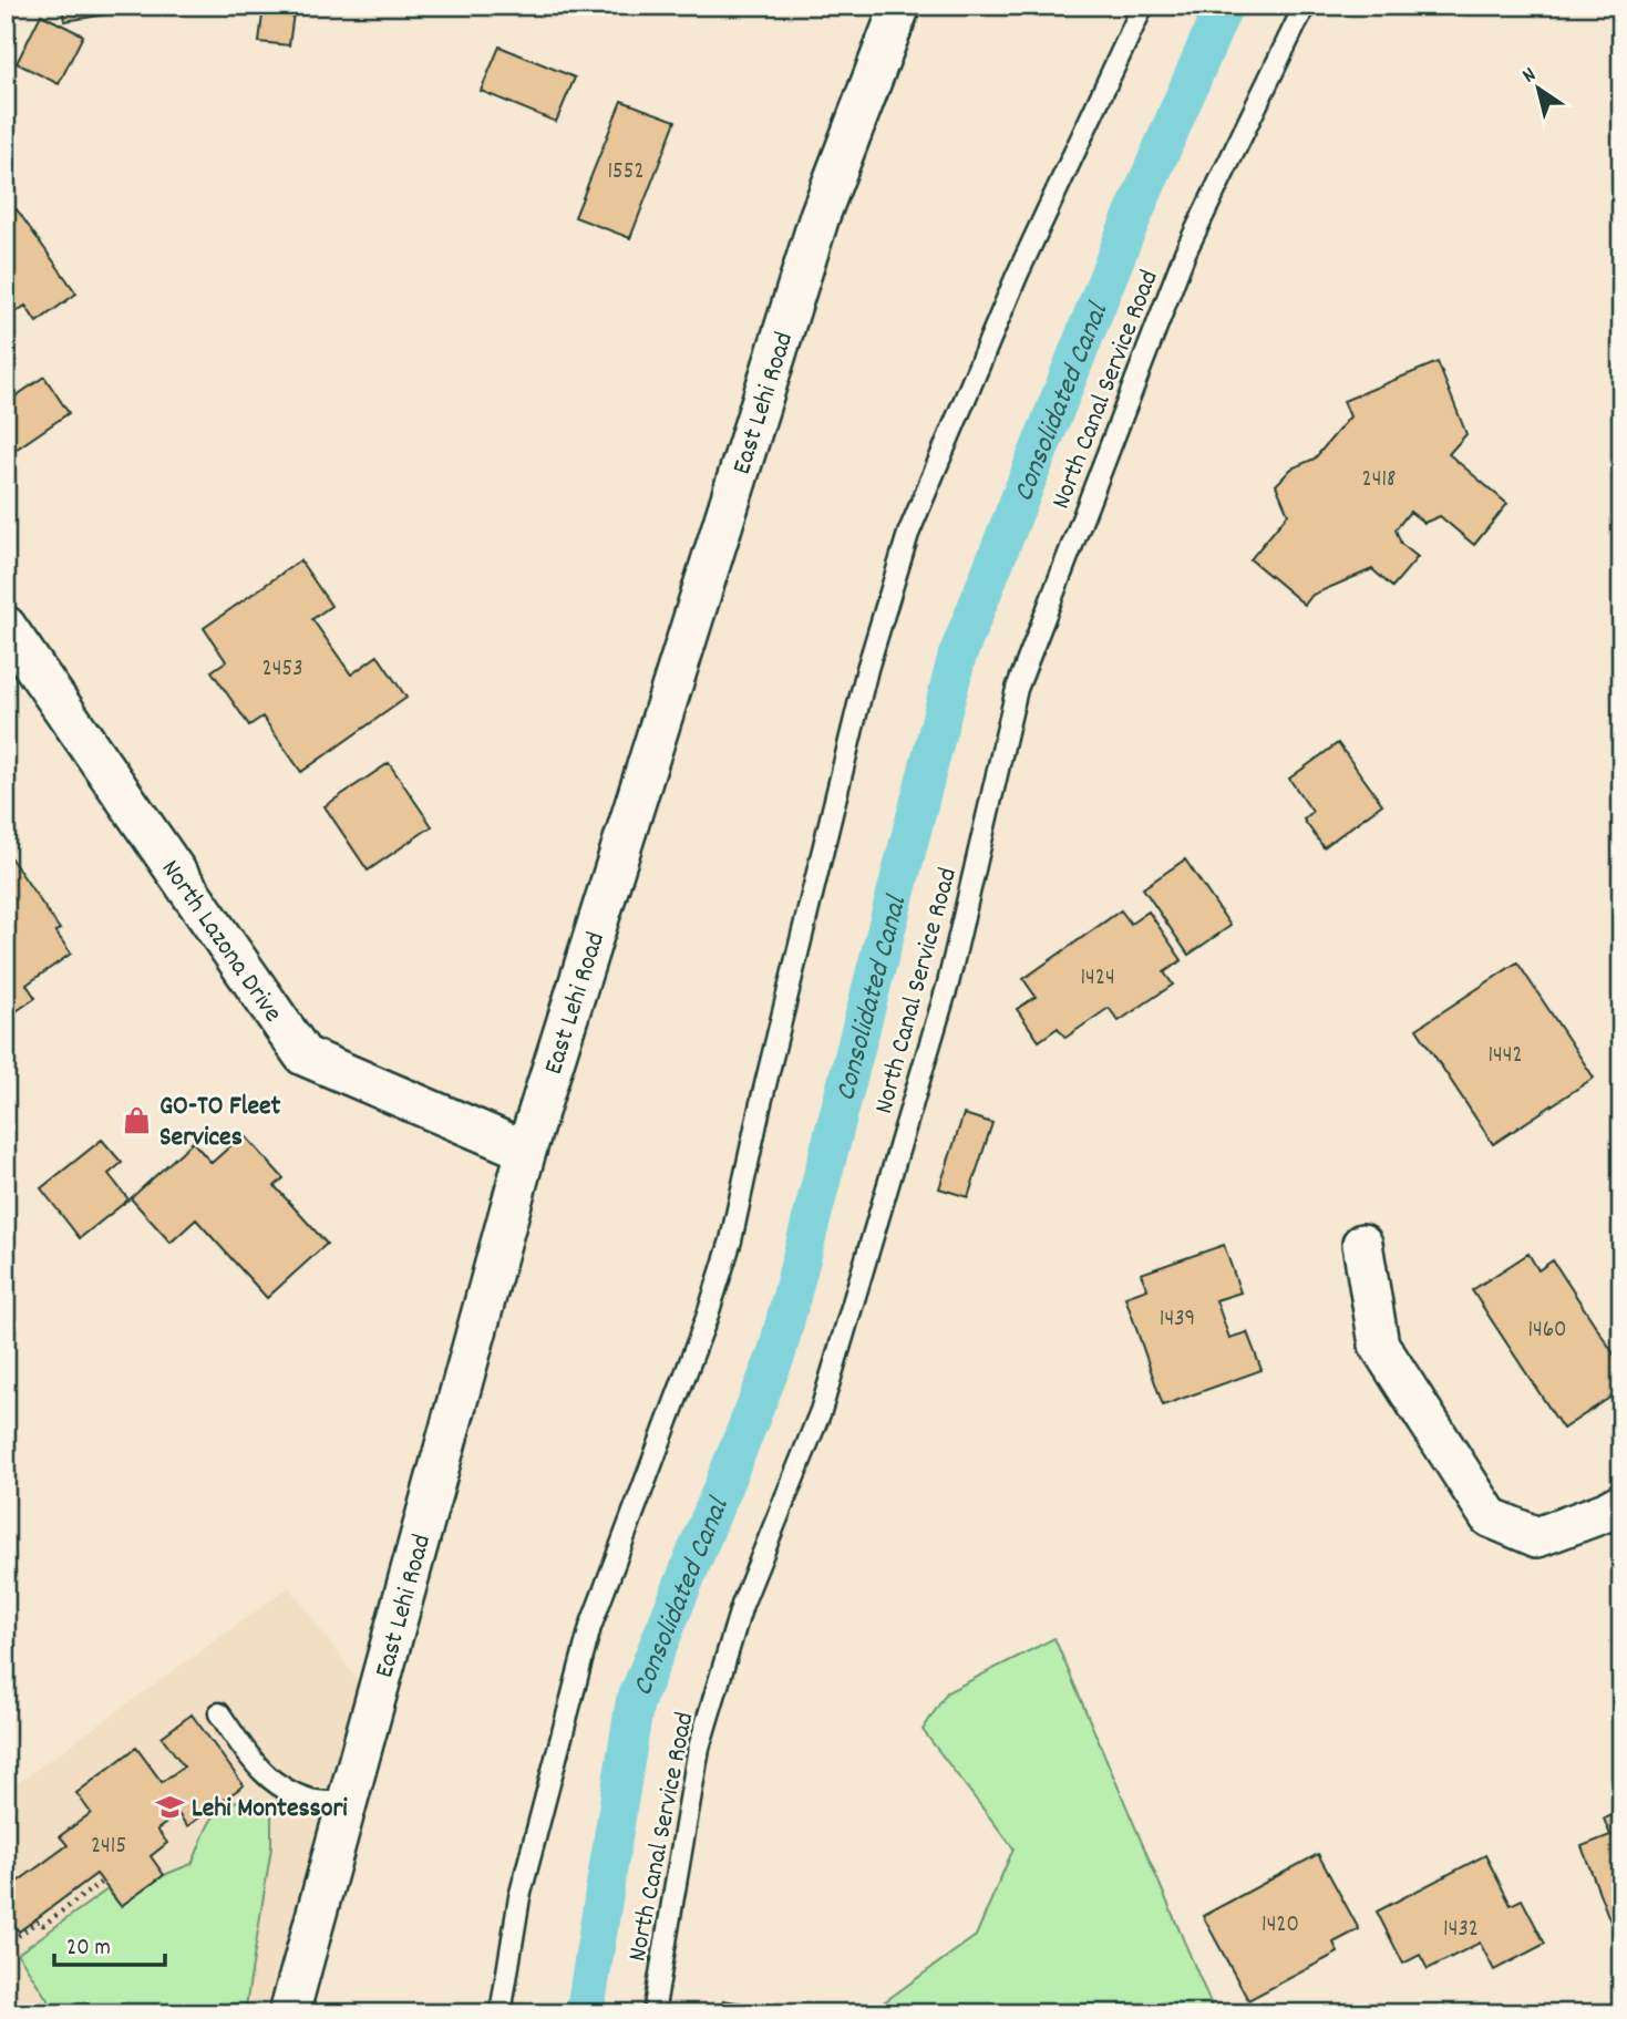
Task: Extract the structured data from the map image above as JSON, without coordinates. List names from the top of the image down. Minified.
{"streets":{"street":["East Lehi Road","North Lazona Drive"],"lane":["North Canal Service Road"]},"crossings":[["East Lehi Road","North Lazona Drive"]],"water":["Consolidated Canal"],"places":{"shop":["GO-TO Fleet Services"],"school or university":["Lehi Montessori"]},"house_numbers":["1552","2418","2453","1424","1442","1439","1460","2415","1420","1432"],"scale_bar":"20 m","north":"top left"}
